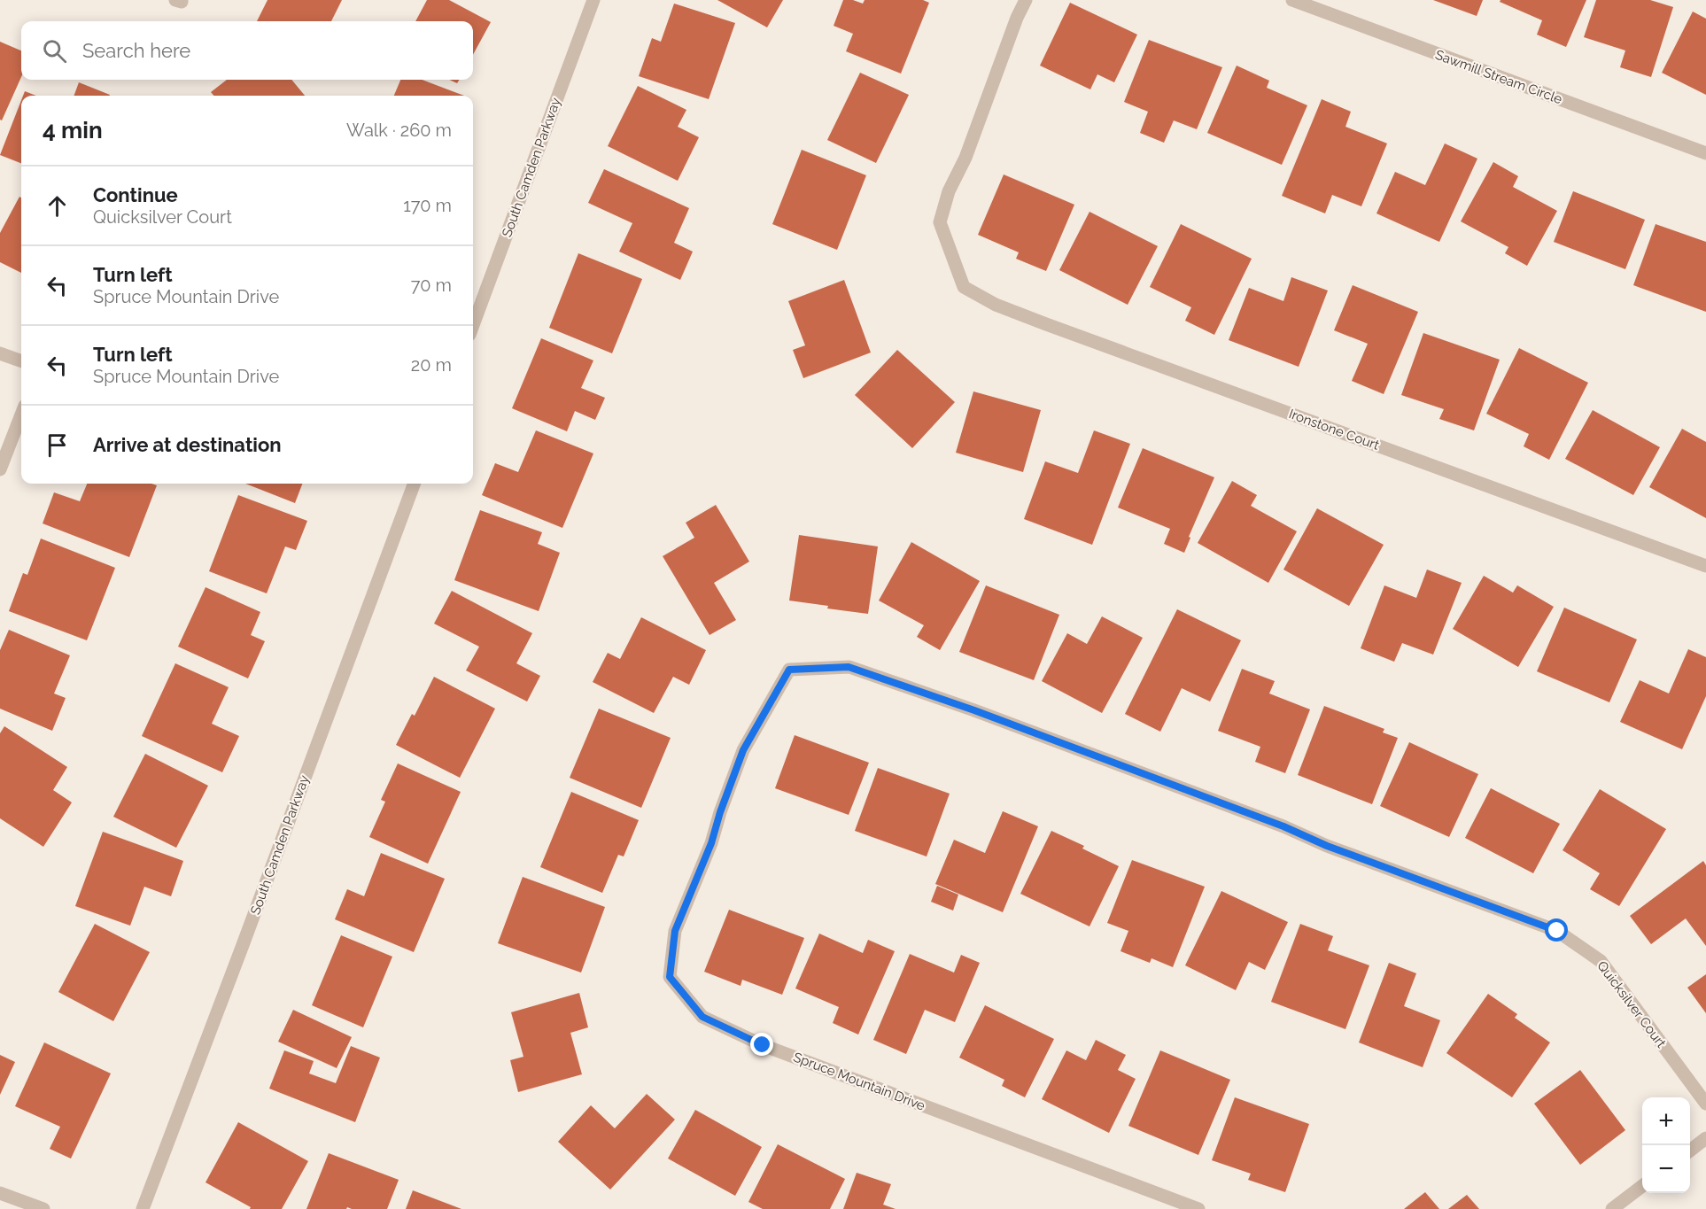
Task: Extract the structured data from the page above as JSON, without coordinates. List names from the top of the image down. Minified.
{"streets":{"street":["Sawmill Stream Circle","South Camden Parkway","Ironstone Court","Quicksilver Court","Spruce Mountain Drive"]},"crossings":[["Quicksilver Court","Spruce Mountain Drive"]],"page":{"search":"Search here","heading":["4 min","Walk · 260 m"],"list":[["Continue","Quicksilver Court","170 m"],["Turn left","Spruce Mountain Drive","70 m"],["Turn left","Spruce Mountain Drive","20 m"],"Arrive at destination"],"map_buttons":["+","−"]}}
